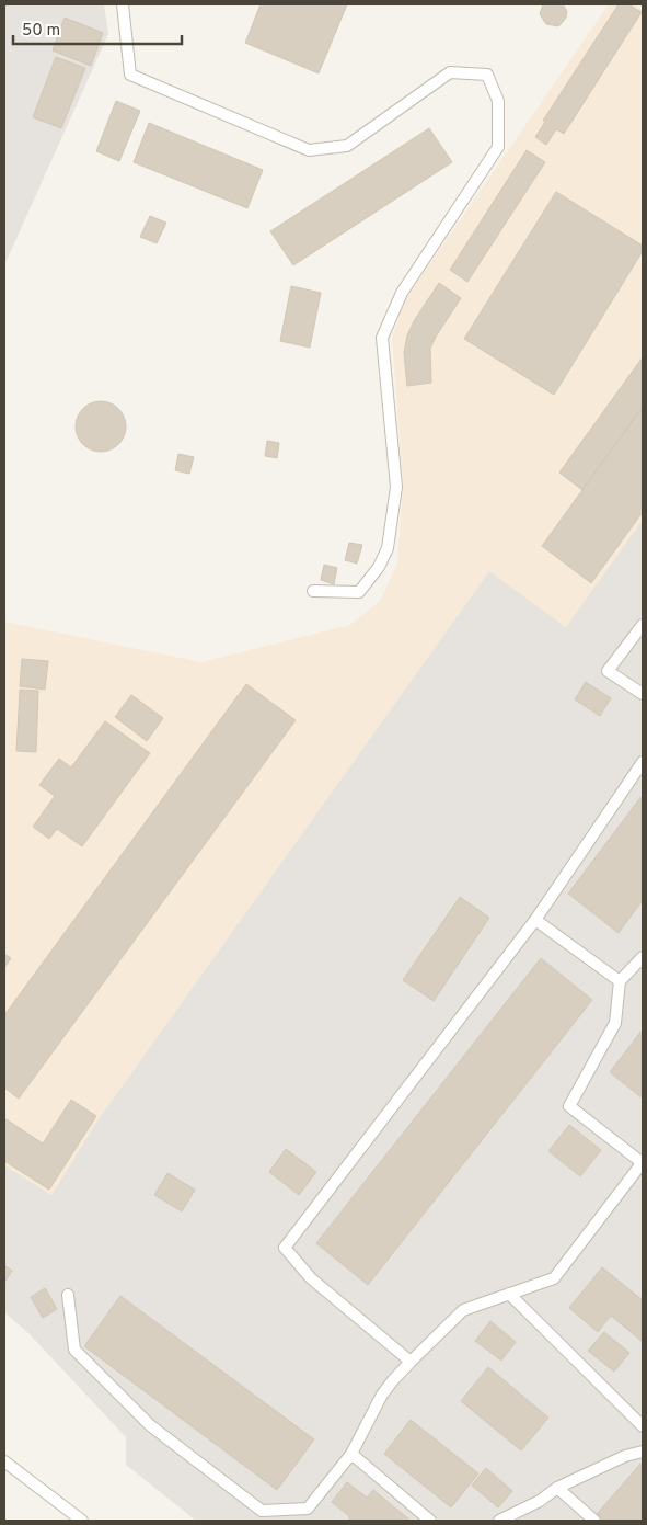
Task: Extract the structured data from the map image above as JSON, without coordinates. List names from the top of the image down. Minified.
{"scale_bar":"50 m"}
